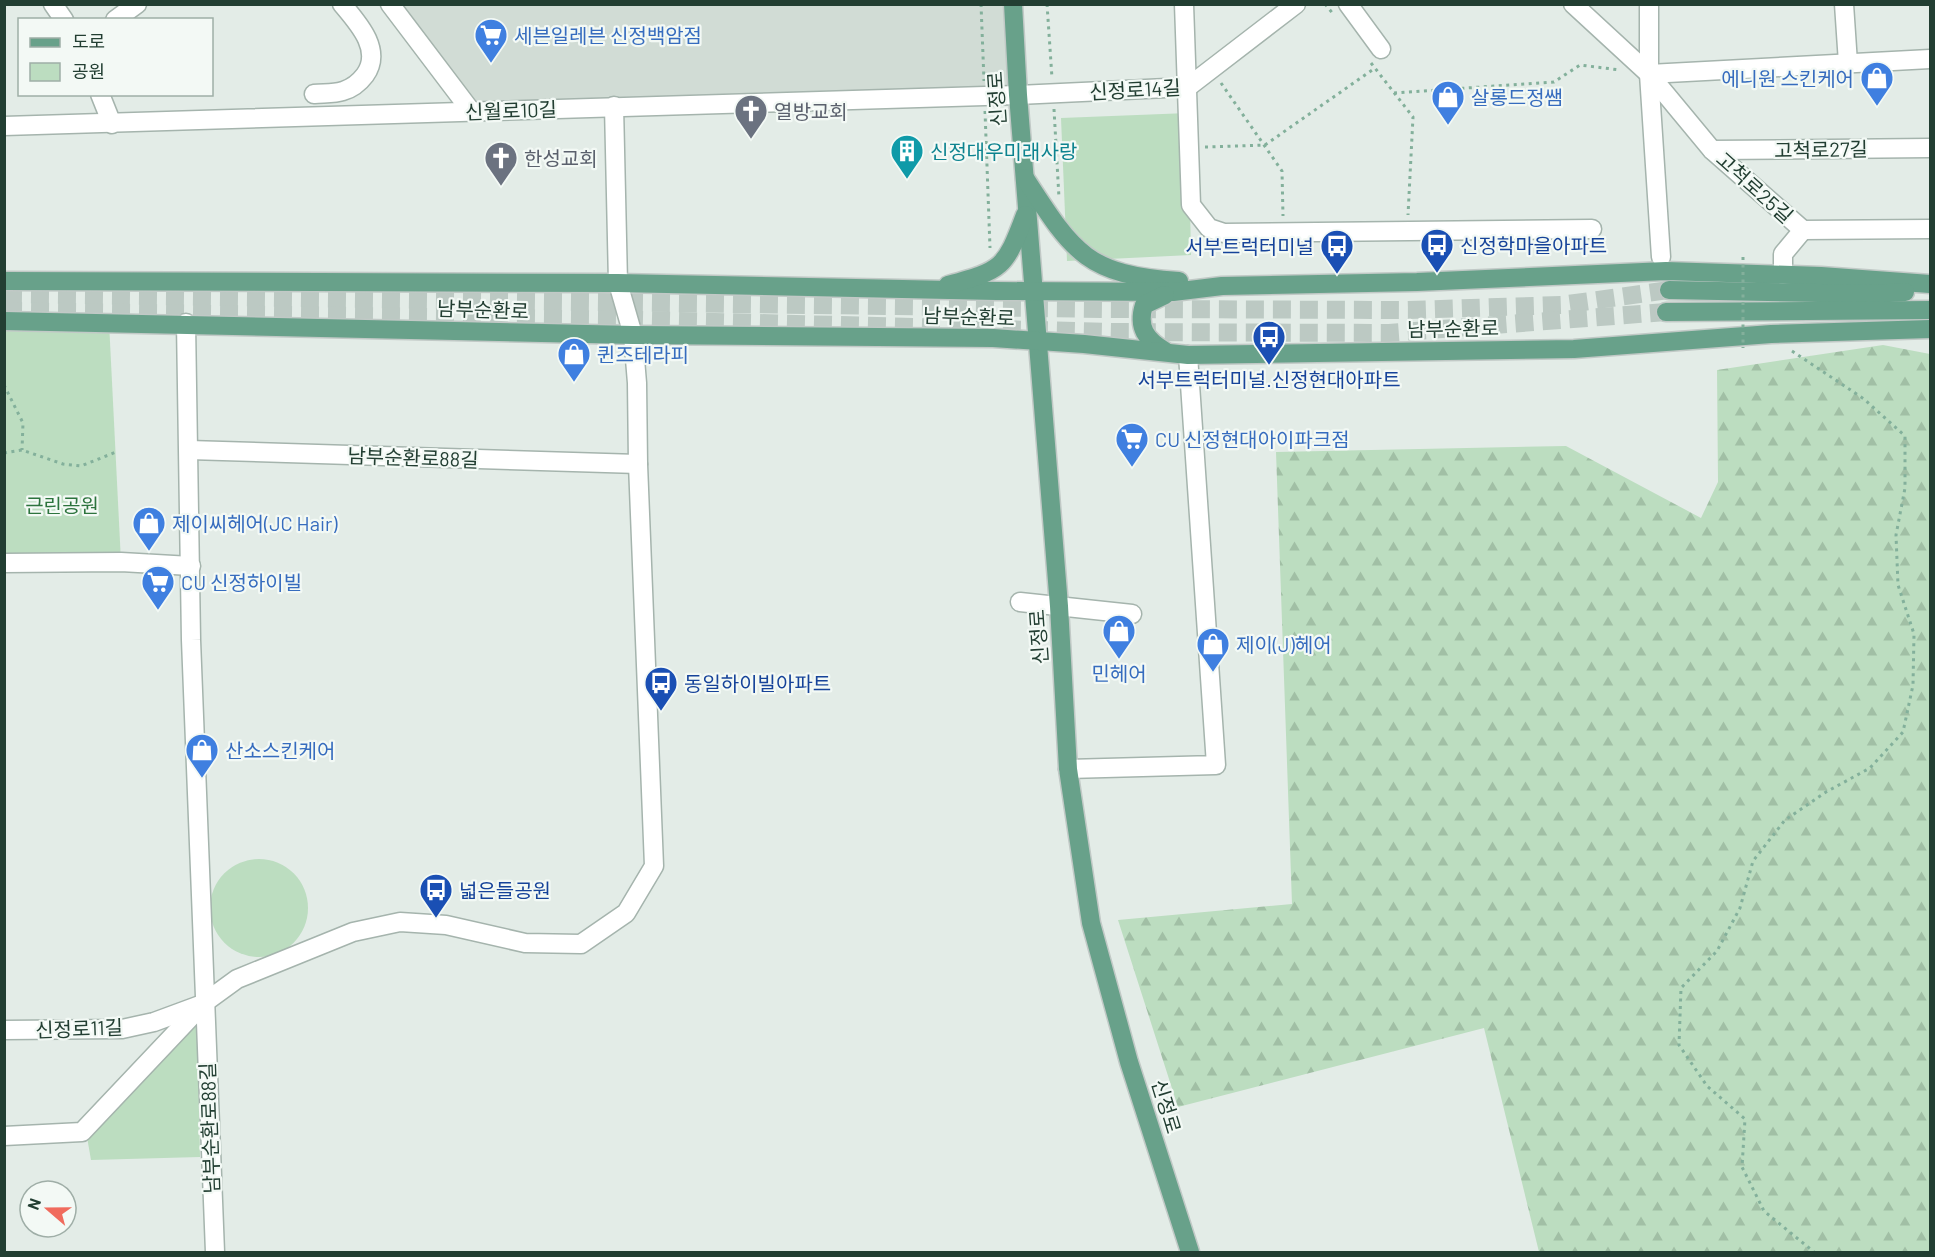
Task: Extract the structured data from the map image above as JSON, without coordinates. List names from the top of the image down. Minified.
{"streets":{"main road":["신정로","남부순환로"],"street":["신정로14길","신월로10길","고척로27길","고척로25길","남부순환로88길","신정로11길"]},"crossings":[["신정로14길","신정로"],["신정로14길","신월로10길"],["신정로","신월로10길"],["신정로","남부순환로"],["고척로27길","고척로25길"],["남부순환로88길","신정로11길"]],"parks":["근린공원"],"places":{"supermarket":["세븐일레븐 신정백암점","CU 신정현대아이파크점","CU 신정하이빌"],"shop":["에니원 스킨케어","살롱드정쌤","퀸즈테라피","제이씨헤어(JC Hair)","민헤어","제이(J)헤어","산소스킨케어"],"church":["열방교회","한성교회"],"building":["신정대우미래사랑"],"bus stop":["신정학마을아파트","서부트럭터미널","서부트럭터미널.신정현대아파트","동일하이빌아파트","넓은들공원"]},"legend":["도로","공원"],"north":"left"}
